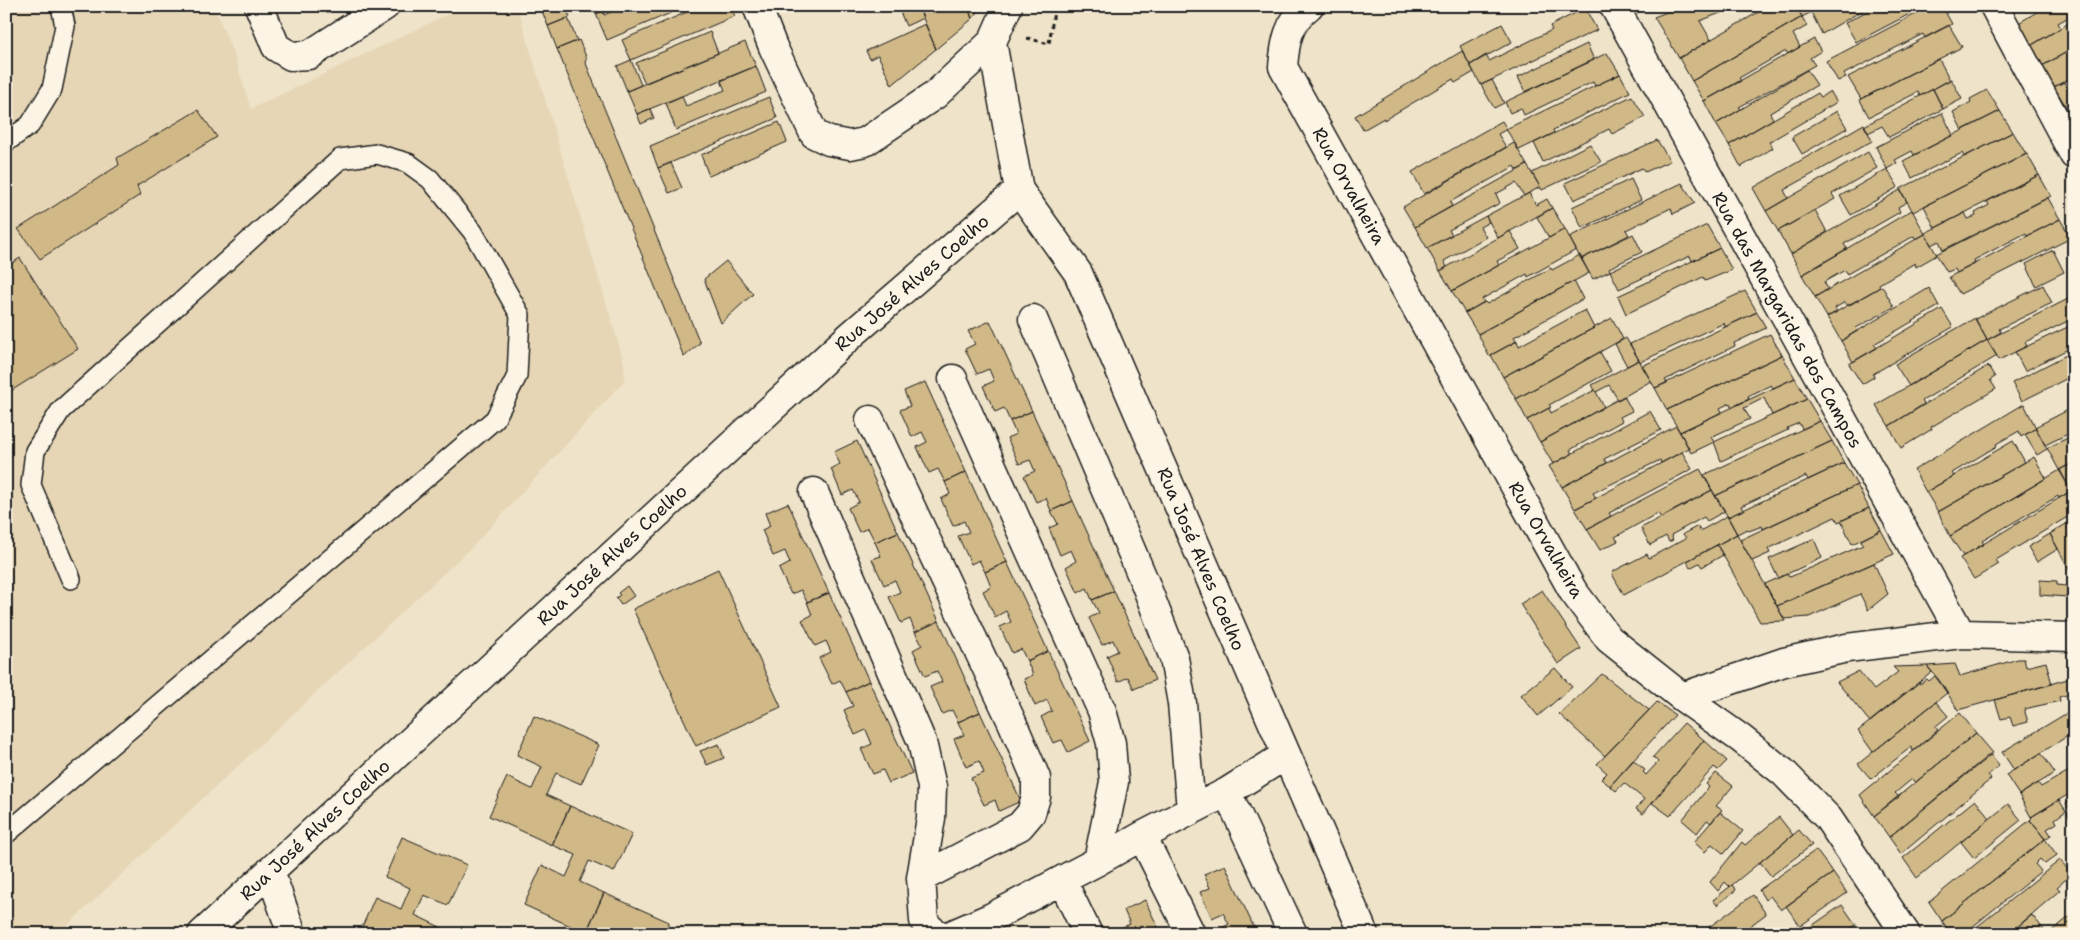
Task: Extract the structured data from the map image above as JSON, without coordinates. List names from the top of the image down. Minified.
{"streets":{"street":["Rua Orvalheira","Rua José Alves Coelho","Rua das Margaridas dos Campos"]}}
